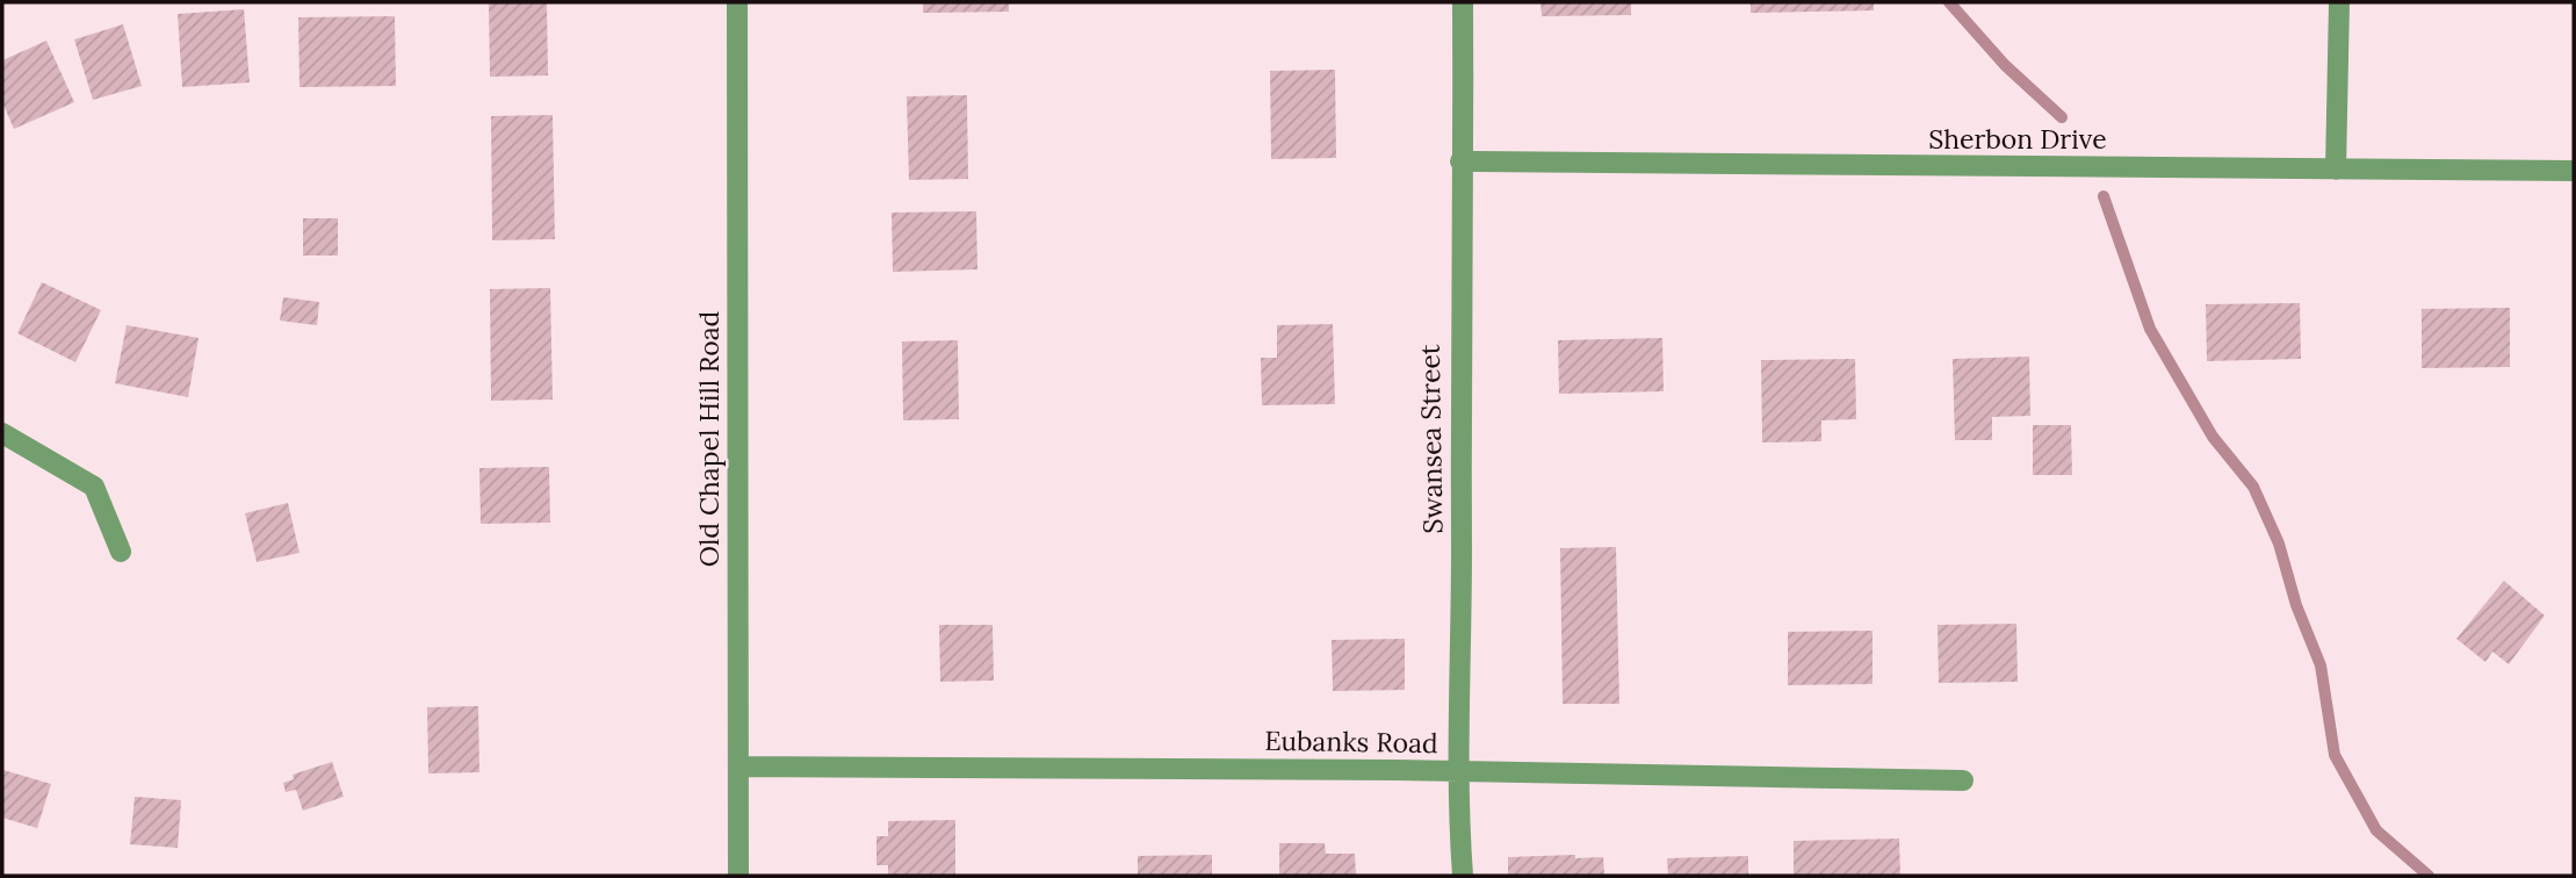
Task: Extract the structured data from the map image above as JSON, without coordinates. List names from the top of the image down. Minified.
{"streets":{"street":["Sherbon Drive","Old Chapel Hill Road","Swansea Street","Eubanks Road"]},"crossings":[["Sherbon Drive","Swansea Street"],["Old Chapel Hill Road","Eubanks Road"],["Swansea Street","Eubanks Road"]]}
